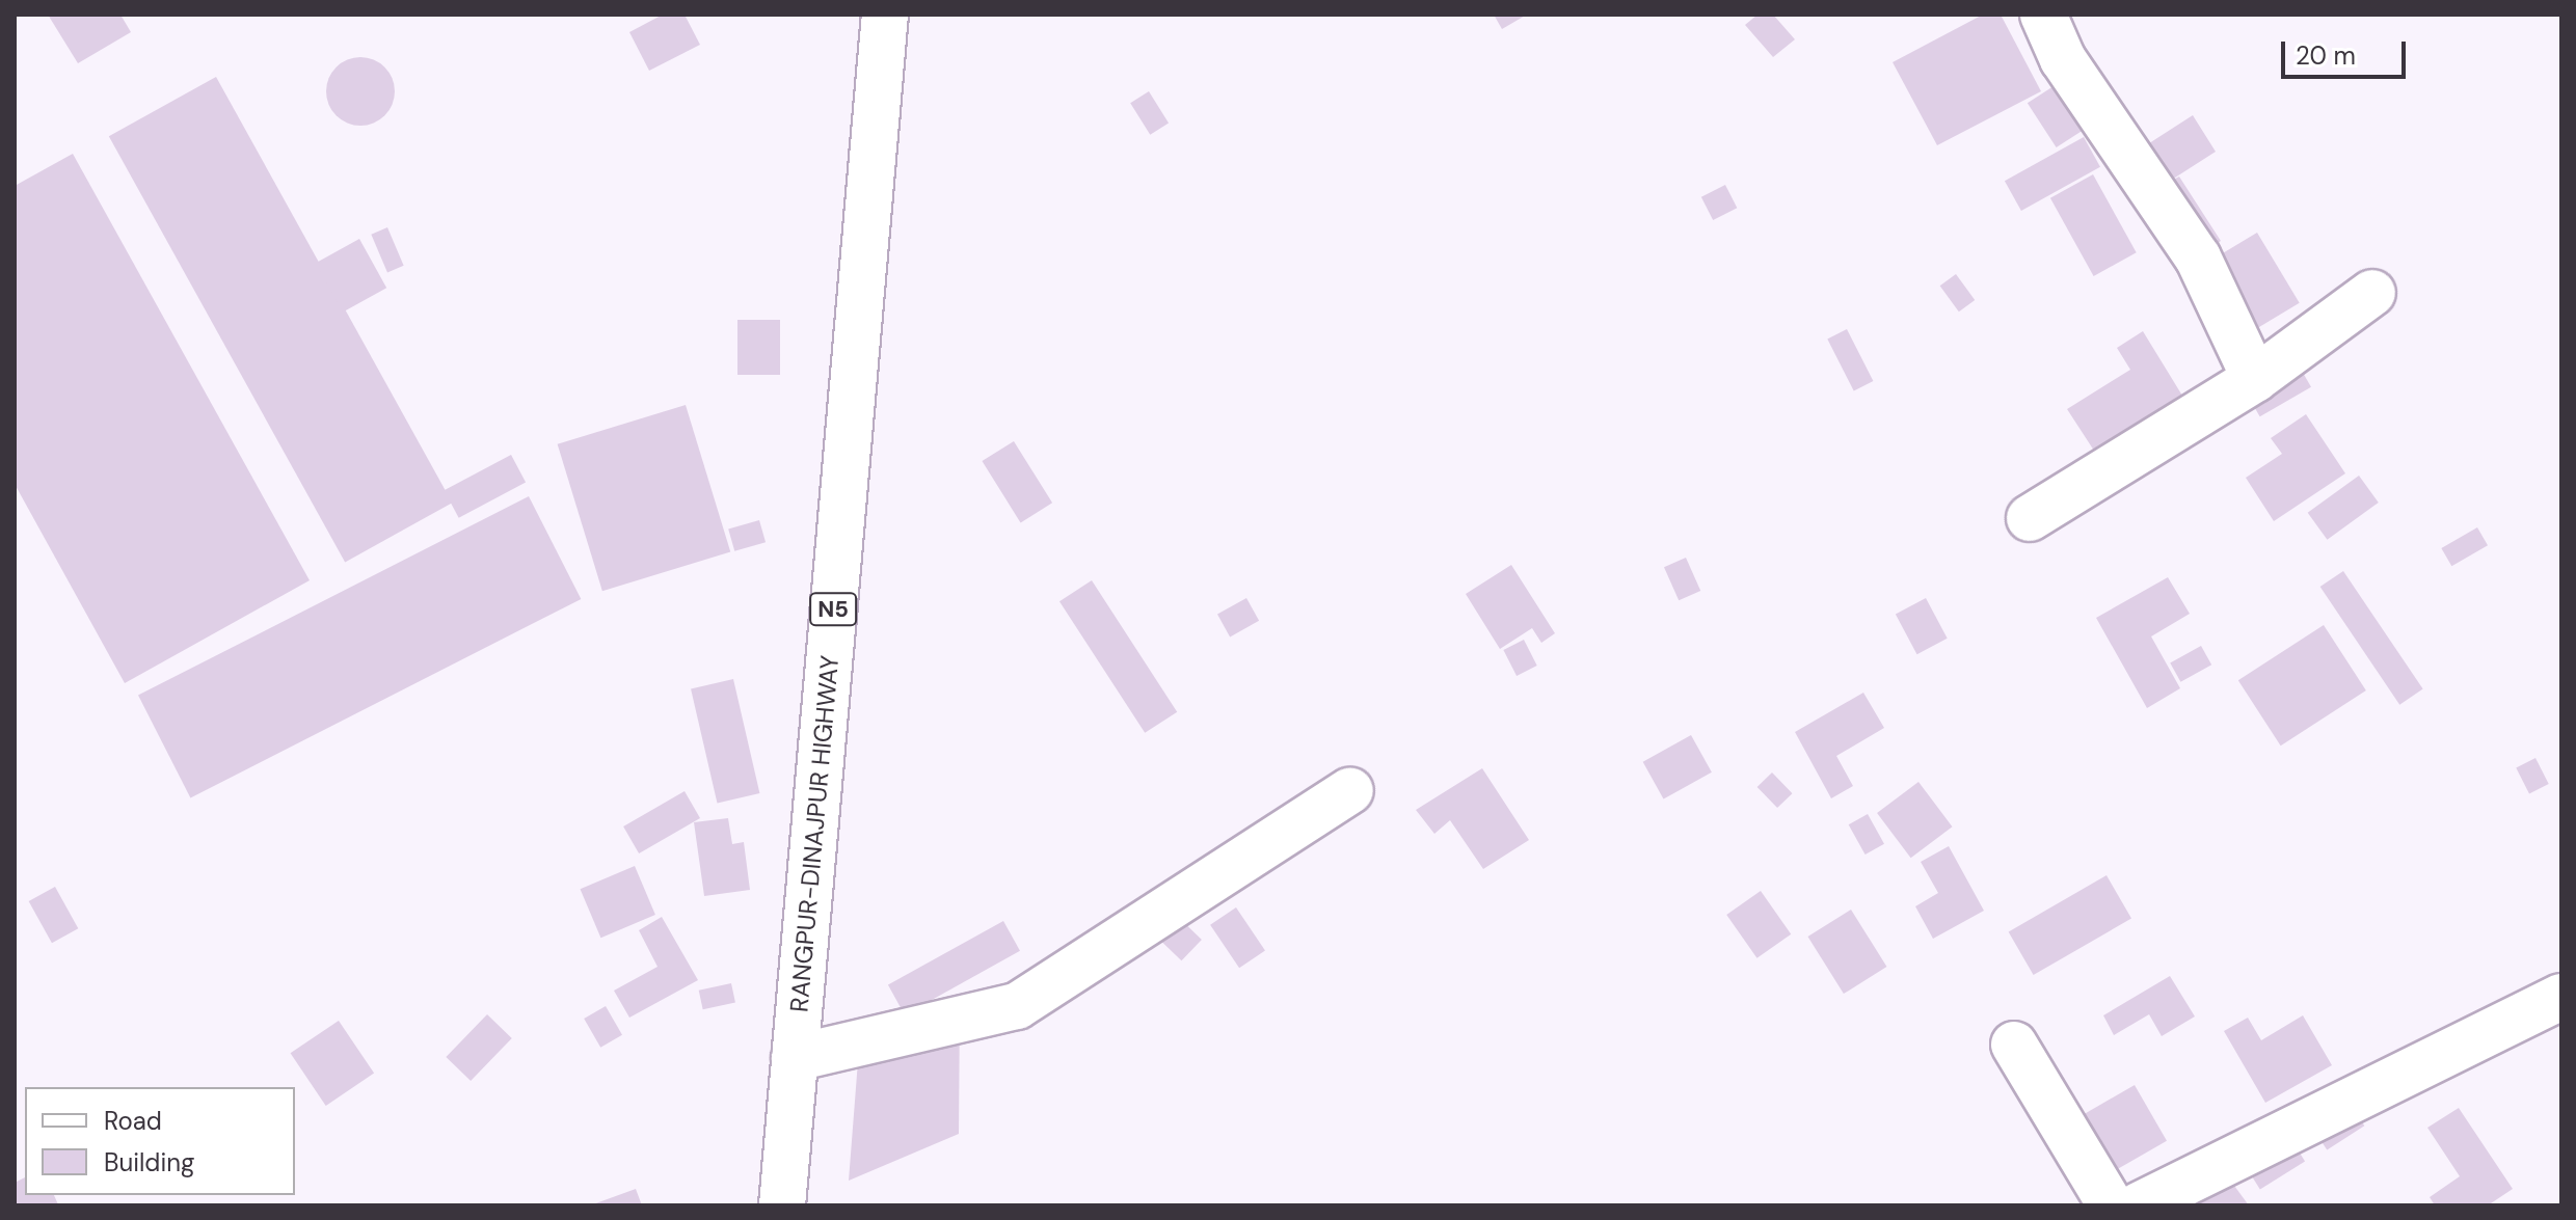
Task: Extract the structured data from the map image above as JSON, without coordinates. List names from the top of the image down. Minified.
{"streets":{"main road":["N5","RANGPUR-DINAJPUR HIGHWAY"]},"legend":["Road","Building"],"scale_bar":"20 m"}
